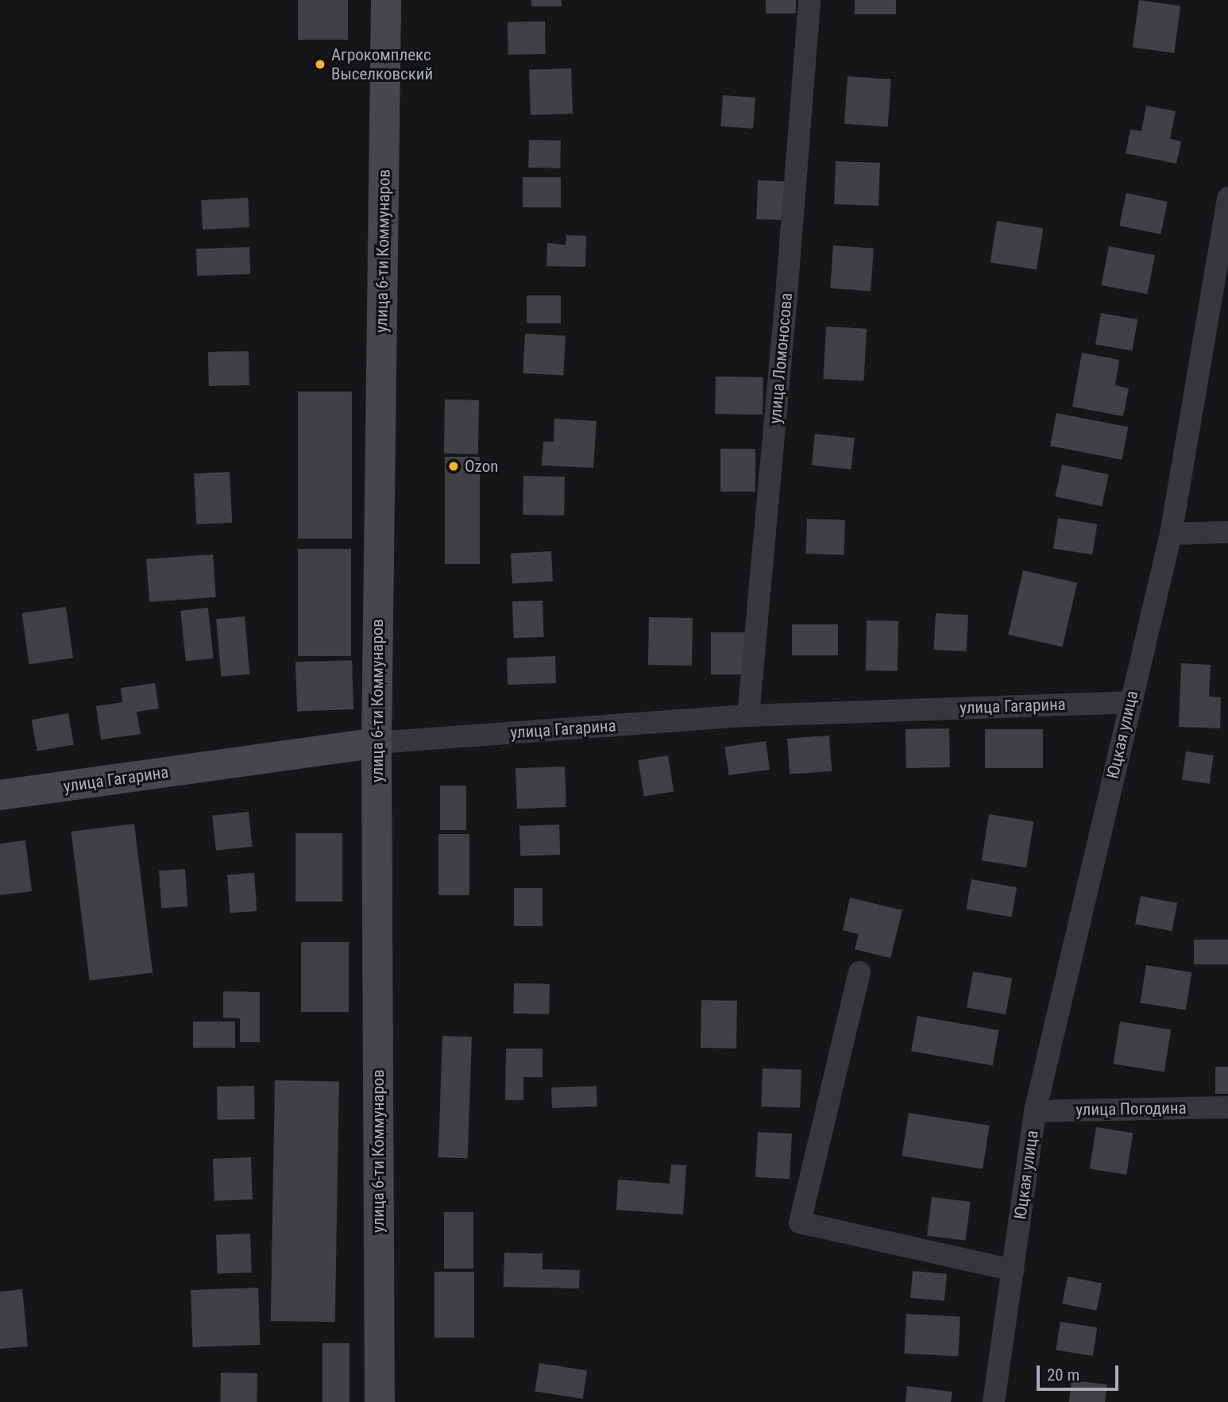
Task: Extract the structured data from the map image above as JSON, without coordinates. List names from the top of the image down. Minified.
{"streets":{"main road":["улица 6-ти Коммунаров","улица Гагарина"],"street":["улица Ломоносова","Юцкая улица","улица Погодина"]},"crossings":[["улица 6-ти Коммунаров","улица Гагарина"],["улица Ломоносова","улица Гагарина"],["улица Гагарина","Юцкая улица"],["Юцкая улица","улица Погодина"]],"places":["Агрокомплекс Выселковский","Ozon"],"scale_bar":"20 m"}
